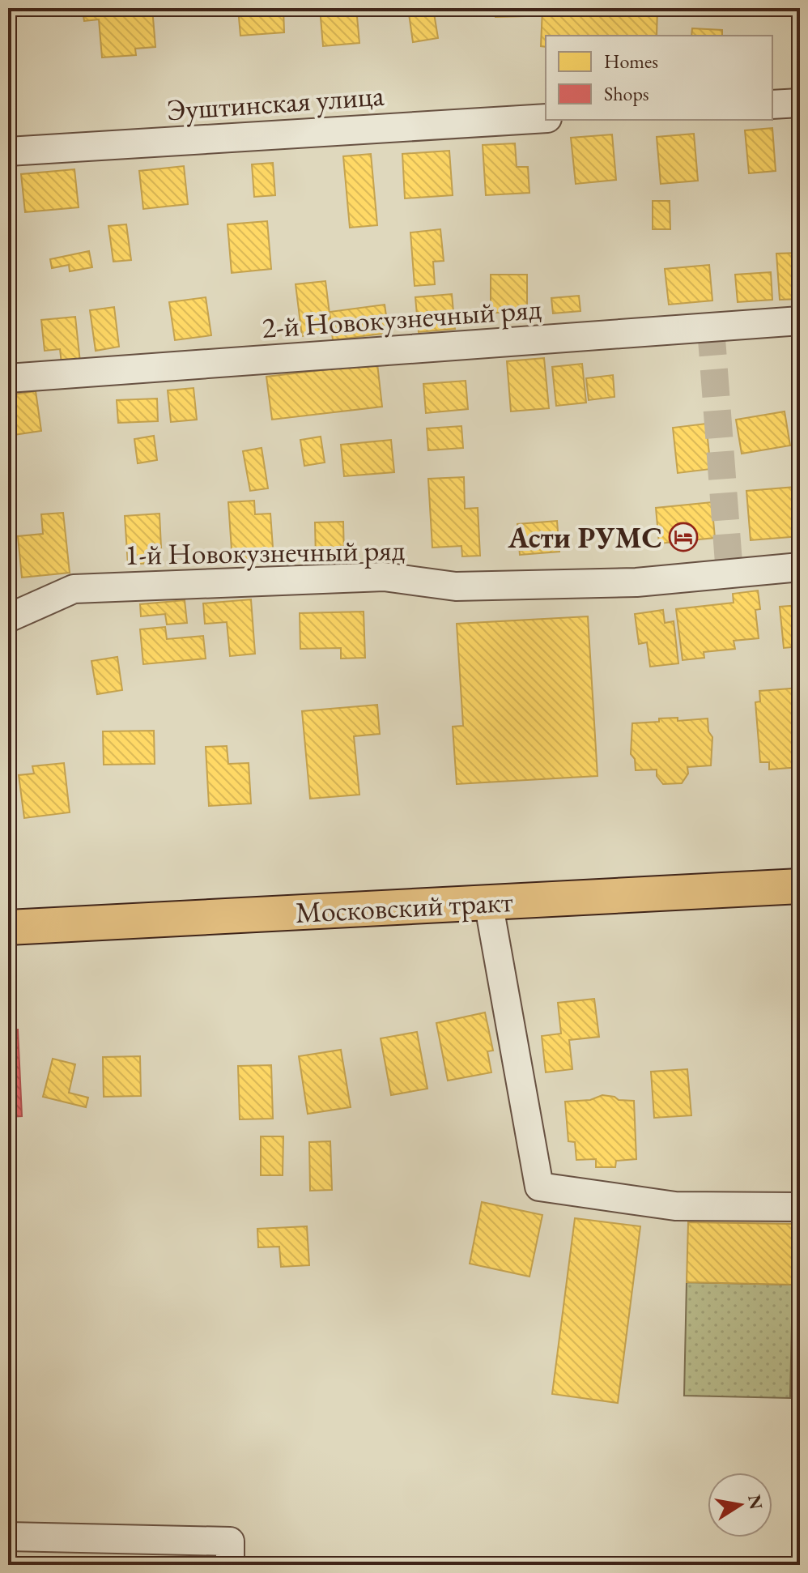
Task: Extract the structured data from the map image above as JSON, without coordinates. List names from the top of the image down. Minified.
{"streets":{"main road":["Московский тракт"],"street":["Эуштинская улица","2-й Новокузнечный ряд","1-й Новокузнечный ряд"]},"places":{"hotel":["Асти РУМС"]},"legend":["Homes","Shops"],"north":"right"}
